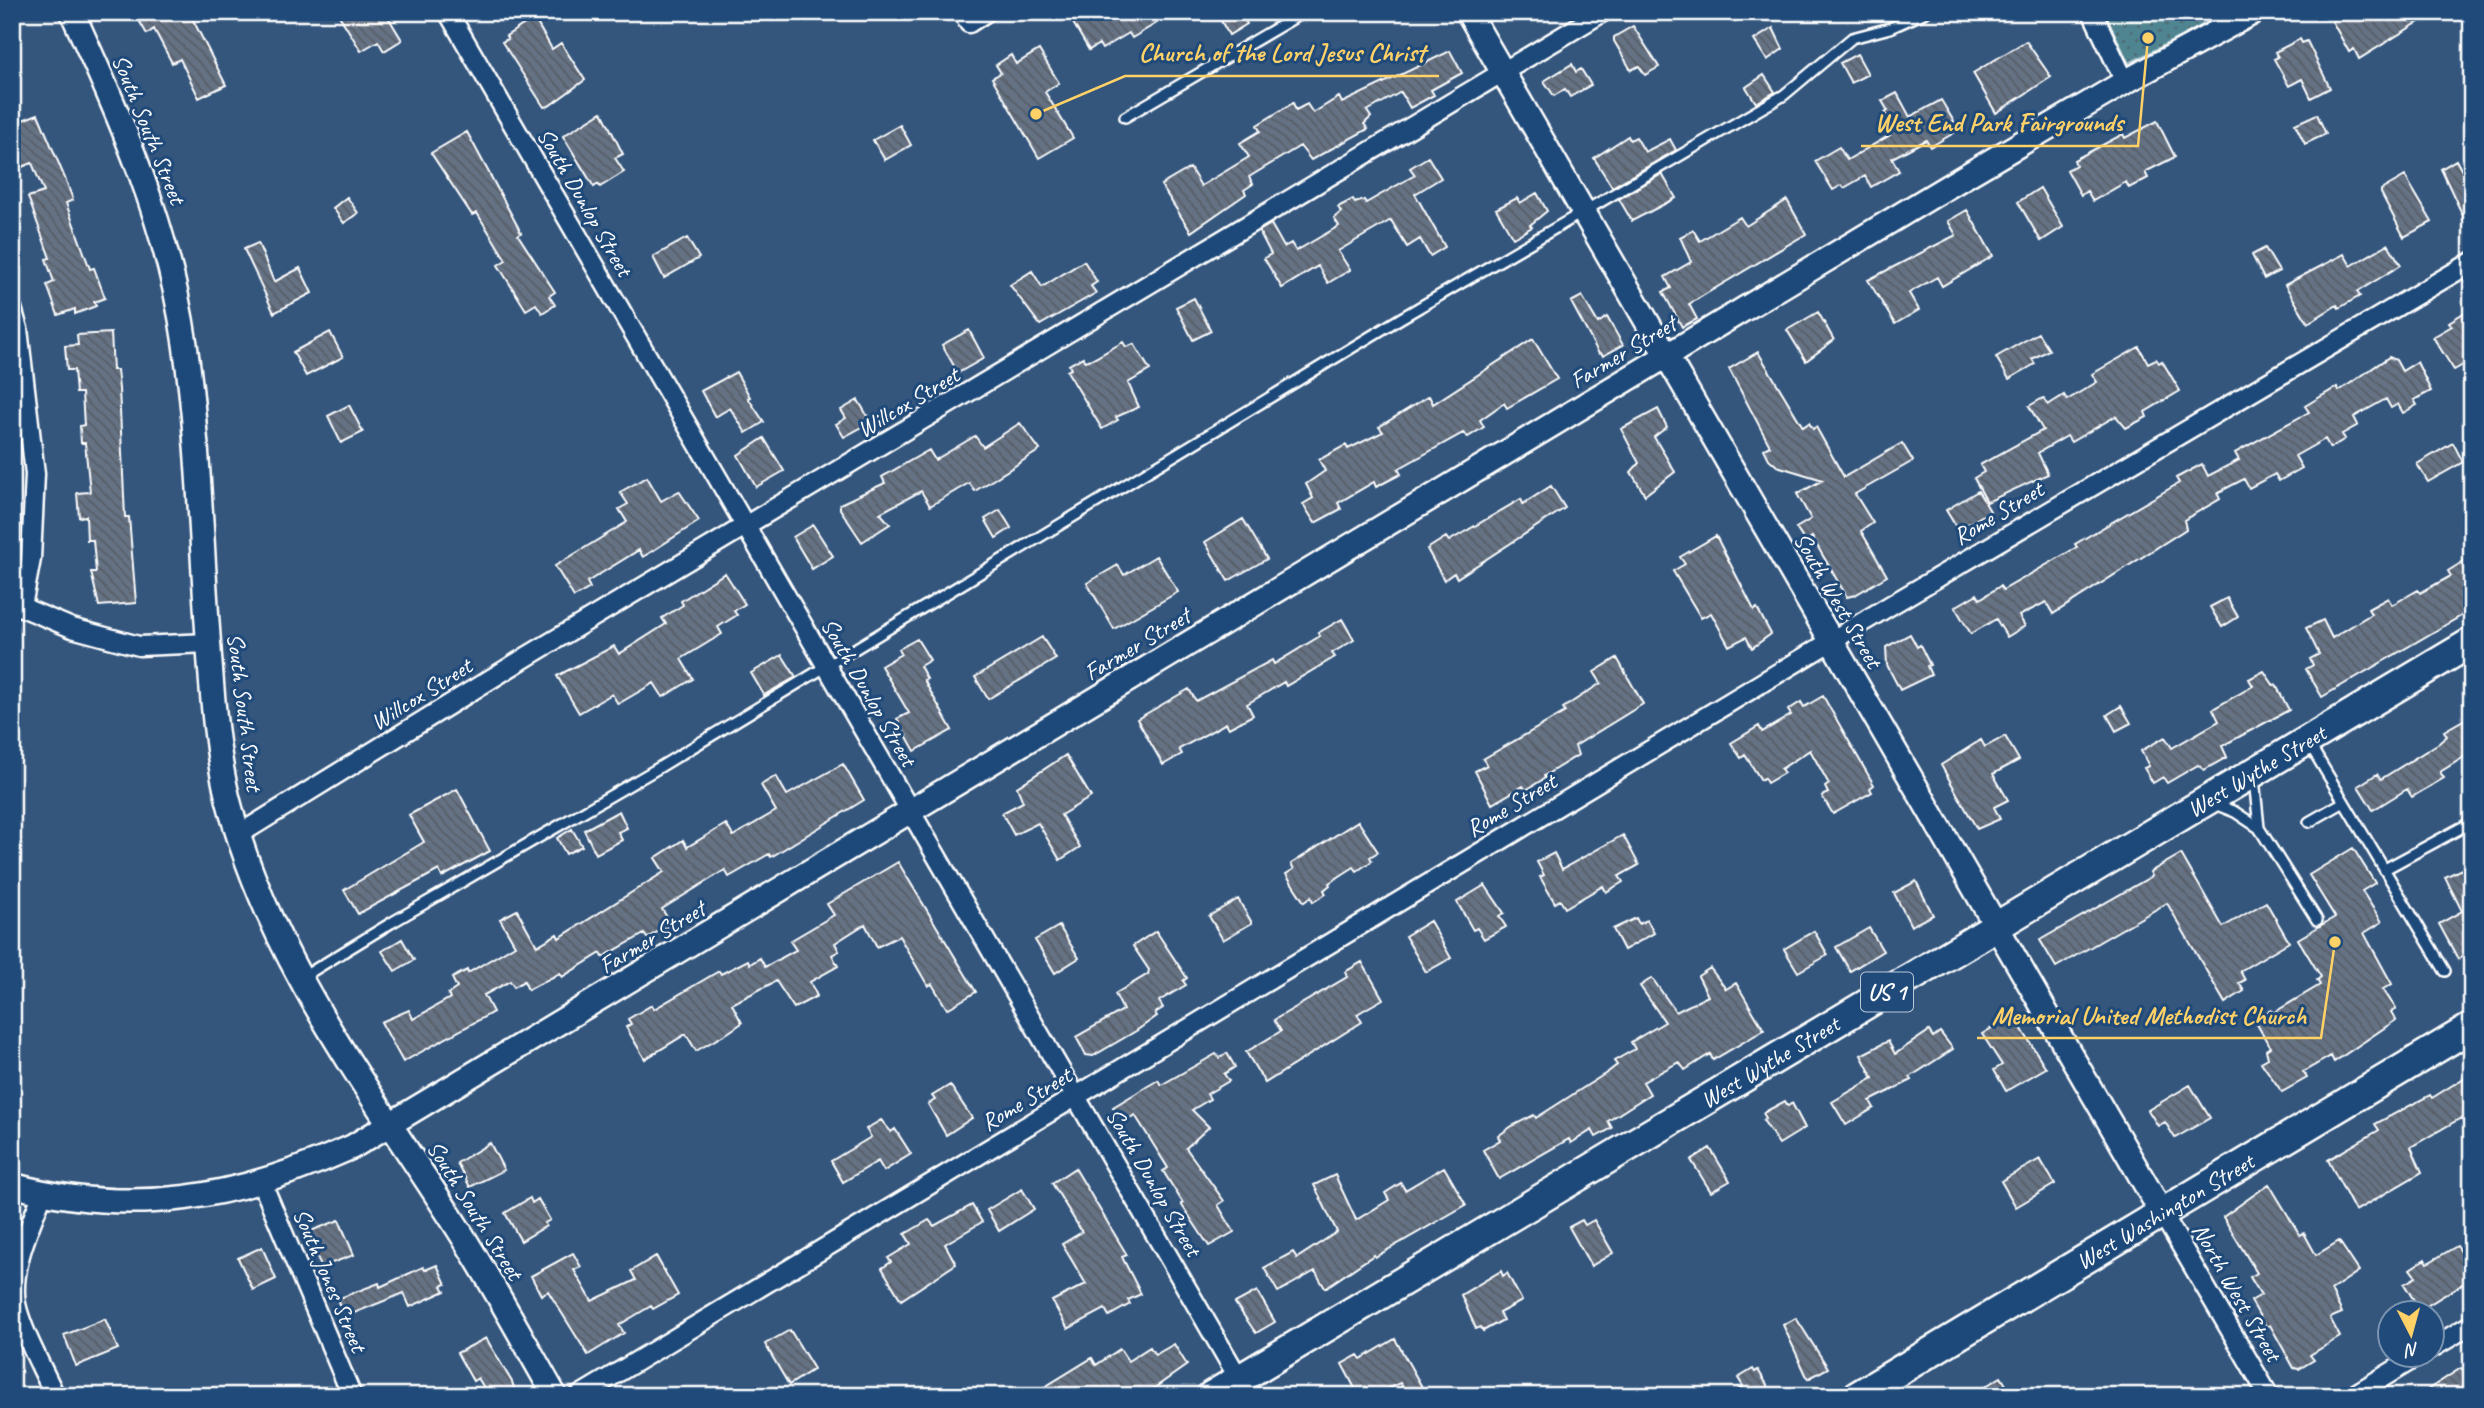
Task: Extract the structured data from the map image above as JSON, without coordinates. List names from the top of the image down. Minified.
{"streets":{"main road":["West Wythe Street","US 1","West Washington Street"],"street":["South South Street","South Dunlop Street","Farmer Street","Willcox Street","Rome Street","South West Street","South Jones Street","North West Street"]},"crossings":[["South South Street","Farmer Street"],["South South Street","Willcox Street"],["South Dunlop Street","Farmer Street"],["South Dunlop Street","Willcox Street"],["South Dunlop Street","Rome Street"],["South Dunlop Street","West Wythe Street"],["Farmer Street","South West Street"],["Farmer Street","South Jones Street"],["Willcox Street","South West Street"],["Rome Street","South West Street"],["South West Street","West Wythe Street"],["South West Street","West Washington Street"],["South West Street","North West Street"],["West Washington Street","North West Street"]],"places":["West End Park Fairgrounds","Church of the Lord Jesus Christ","Memorial United Methodist Church"],"north":"bottom"}
